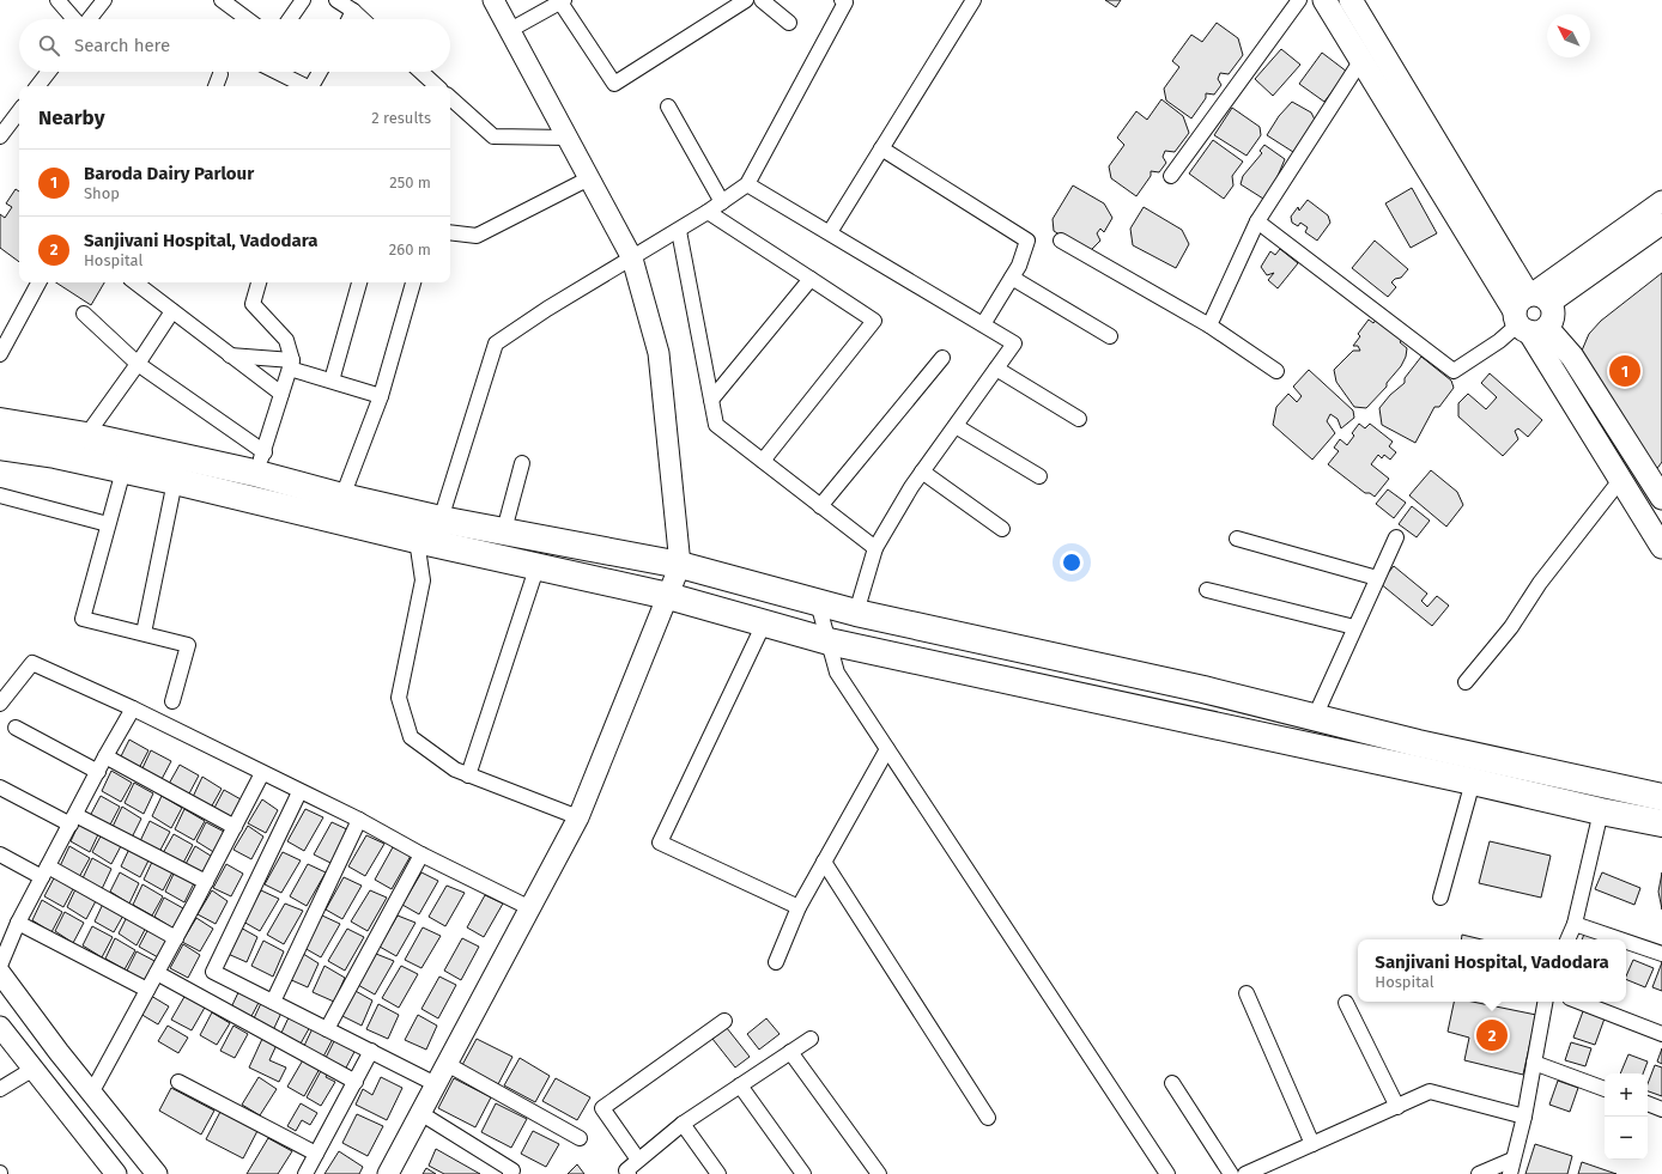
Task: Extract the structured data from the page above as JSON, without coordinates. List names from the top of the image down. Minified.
{"north":"top left","page":{"search":"Search here","heading":["Nearby","2 results"],"list":[{"mark":"1","name":"Baroda Dairy Parlour","note":"Shop","value":"250 m"},{"mark":"2","name":"Sanjivani Hospital, Vadodara","note":"Hospital","value":"260 m"}],"pins":["1","2"],"popup":["Sanjivani Hospital, Vadodara","Hospital"],"map_buttons":["+","−"]}}
